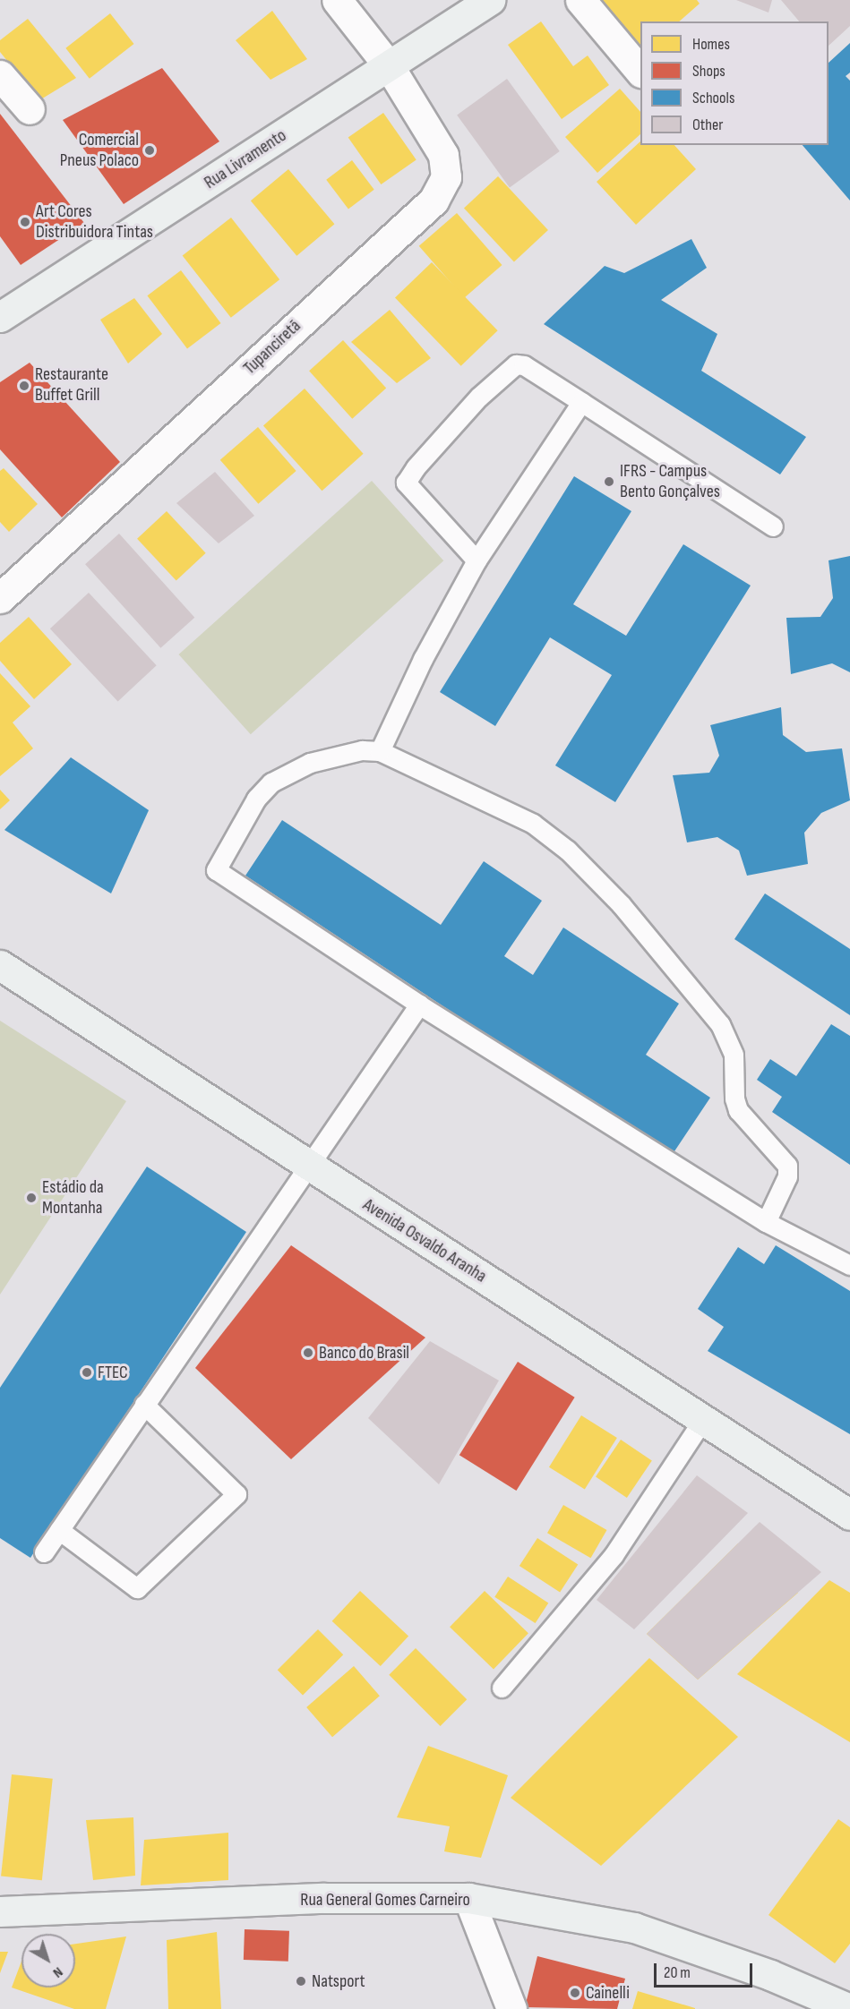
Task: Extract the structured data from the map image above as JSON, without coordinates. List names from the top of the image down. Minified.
{"streets":{"main road":["Rua Livramento","Avenida Osvaldo Aranha","Rua General Gomes Carneiro"],"street":["Tupanciretã"]},"crossings":[["Rua Livramento","Tupanciretã"]],"places":["Comercial Pneus Polaco","Art Cores Distribuidora Tintas","Restaurante Buffet Grill","IFRS - Campus Bento Gonçalves","Estádio da Montanha","Banco do Brasil","FTEC","Natsport","Cainelli"],"legend":["Homes","Shops","Schools","Other"],"scale_bar":"20 m","north":"bottom right"}
